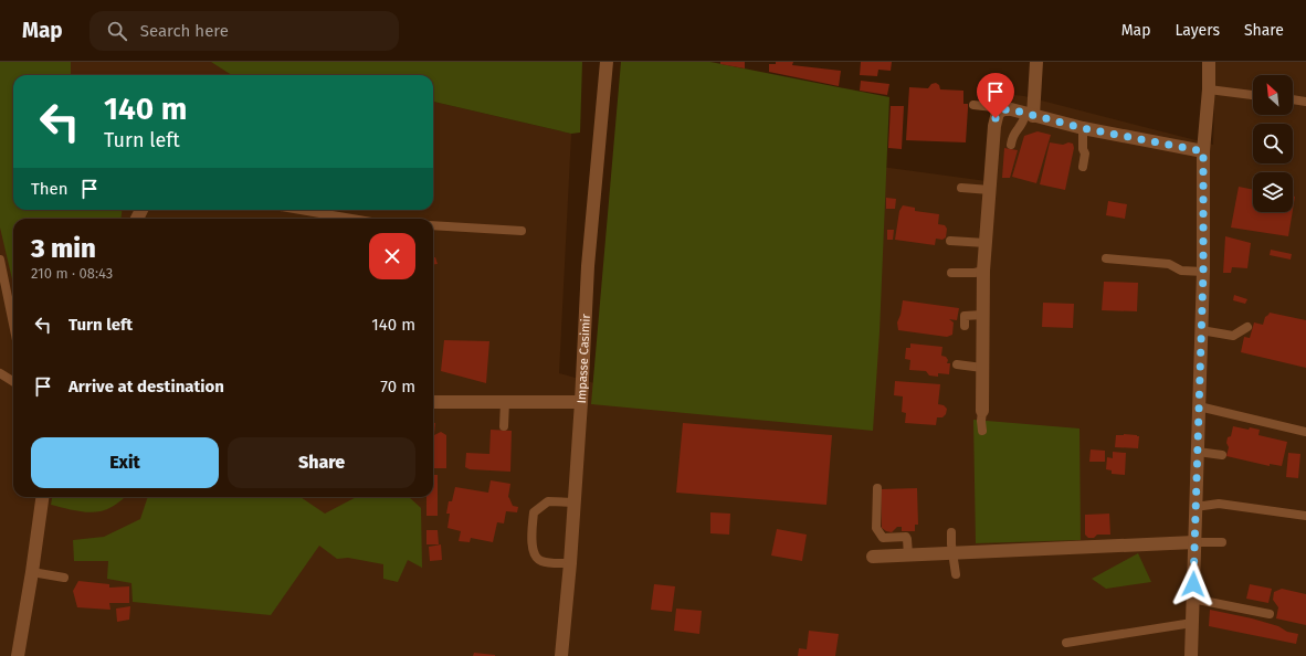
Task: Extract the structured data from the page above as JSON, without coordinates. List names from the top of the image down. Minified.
{"streets":{"street":["Impasse Casimir"]},"north":"top left","page":{"header":"Map","search":"Search here","nav":["Map","Layers","Share"],"turn":["140 m","Turn left"],"then":"Then","heading":["3 min","210 m · 08:43"],"list":[{"name":"Turn left","value":"140 m"},{"name":"Arrive at destination","value":"70 m"}],"buttons":["Exit","Share"]}}
